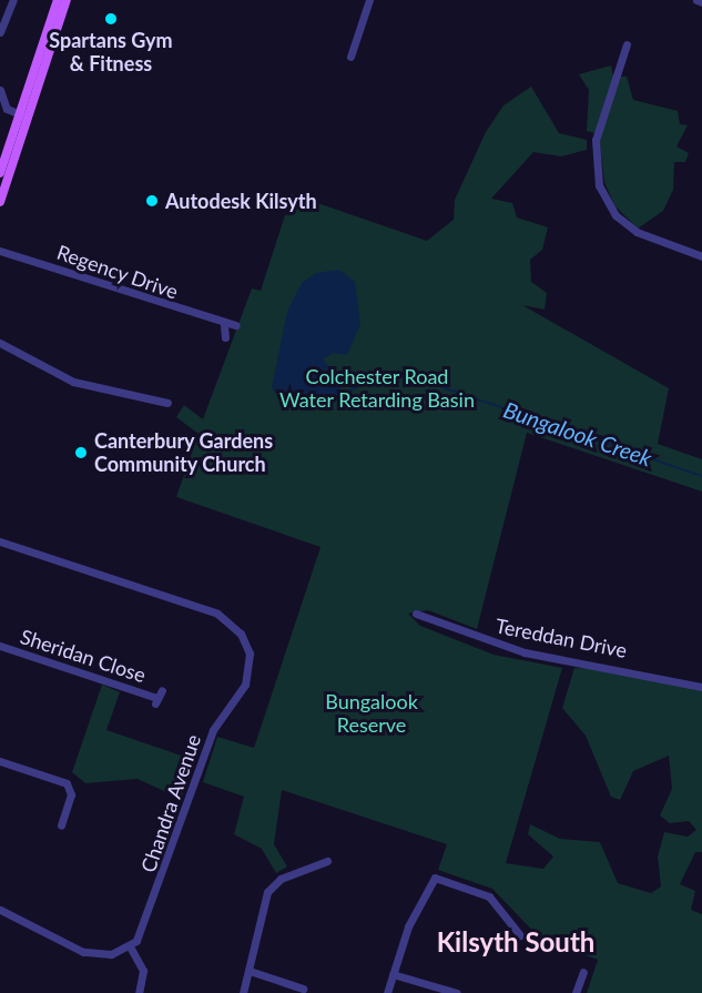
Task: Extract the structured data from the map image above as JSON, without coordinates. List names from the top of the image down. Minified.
{"streets":{"street":["Regency Drive","Tereddan Drive","Sheridan Close","Chandra Avenue"]},"districts":["Kilsyth South"],"water":["Bungalook Creek"],"parks":["Colchester Road Water Retarding Basin","Bungalook Reserve"],"places":["Spartans Gym & Fitness","Autodesk Kilsyth","Canterbury Gardens Community Church"]}
